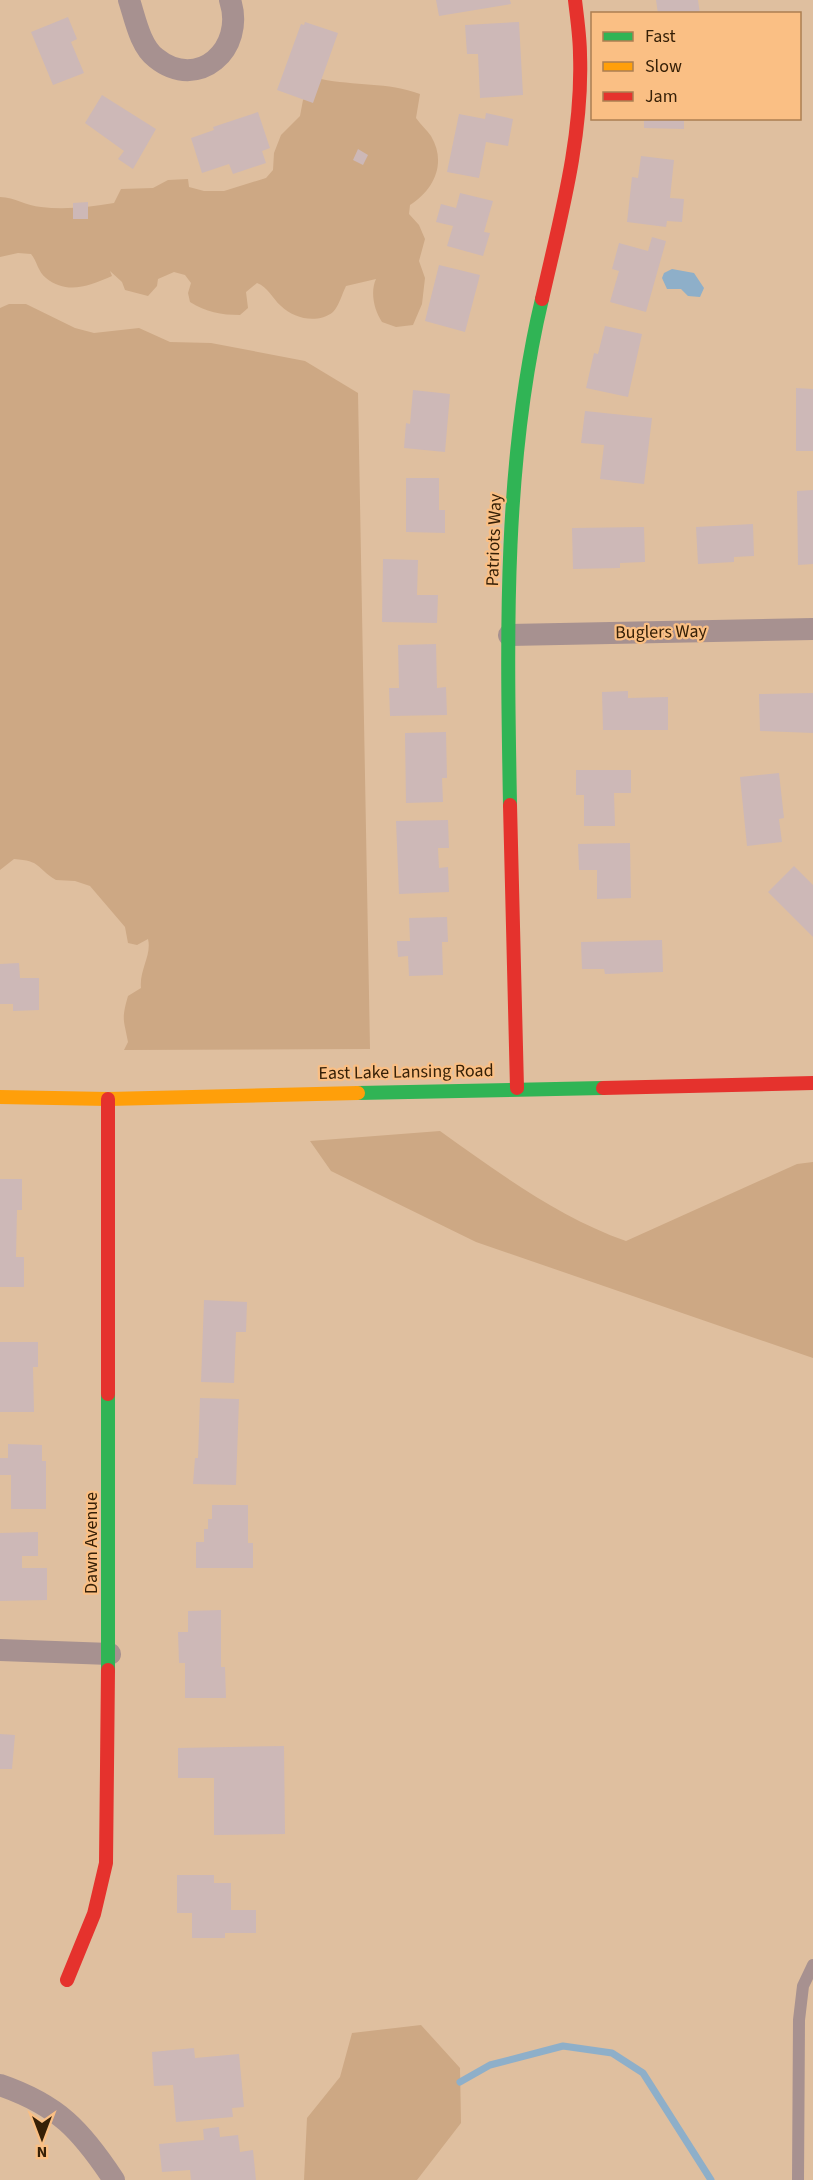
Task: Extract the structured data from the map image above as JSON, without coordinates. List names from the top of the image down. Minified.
{"streets":{"street":["Patriots Way","Buglers Way","East Lake Lansing Road","Dawn Avenue"]},"crossings":[["Patriots Way","Buglers Way"],["Patriots Way","East Lake Lansing Road"],["East Lake Lansing Road","Dawn Avenue"]],"legend":["Fast","Slow","Jam"],"north":"bottom"}
